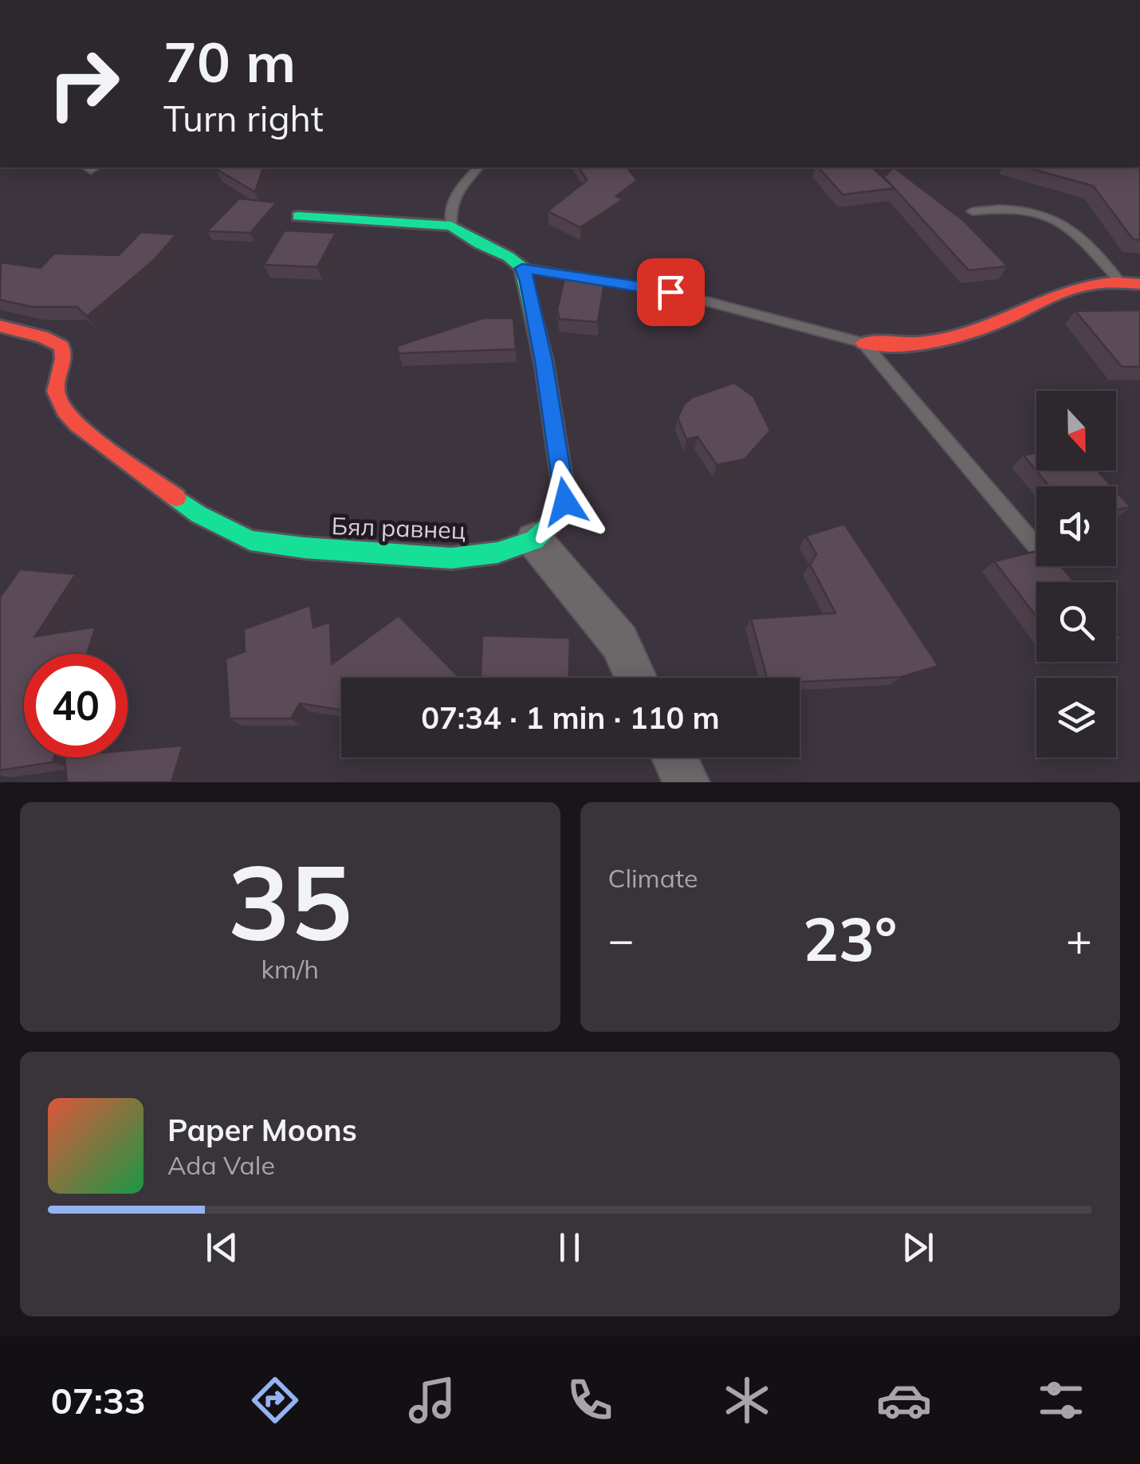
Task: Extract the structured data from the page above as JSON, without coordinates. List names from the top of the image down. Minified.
{"streets":{"street":["Бял равнец"]},"north":"bottom","page":{"turn":["70 m","Turn right"],"limit":"40","trip":"07:34 · 1 min · 110 m","tile":[["35","km/h"],"Climate"],"heat":["−","23°","+"],"song":["Paper Moons","Ada Vale"],"tabs":"07:33"}}
